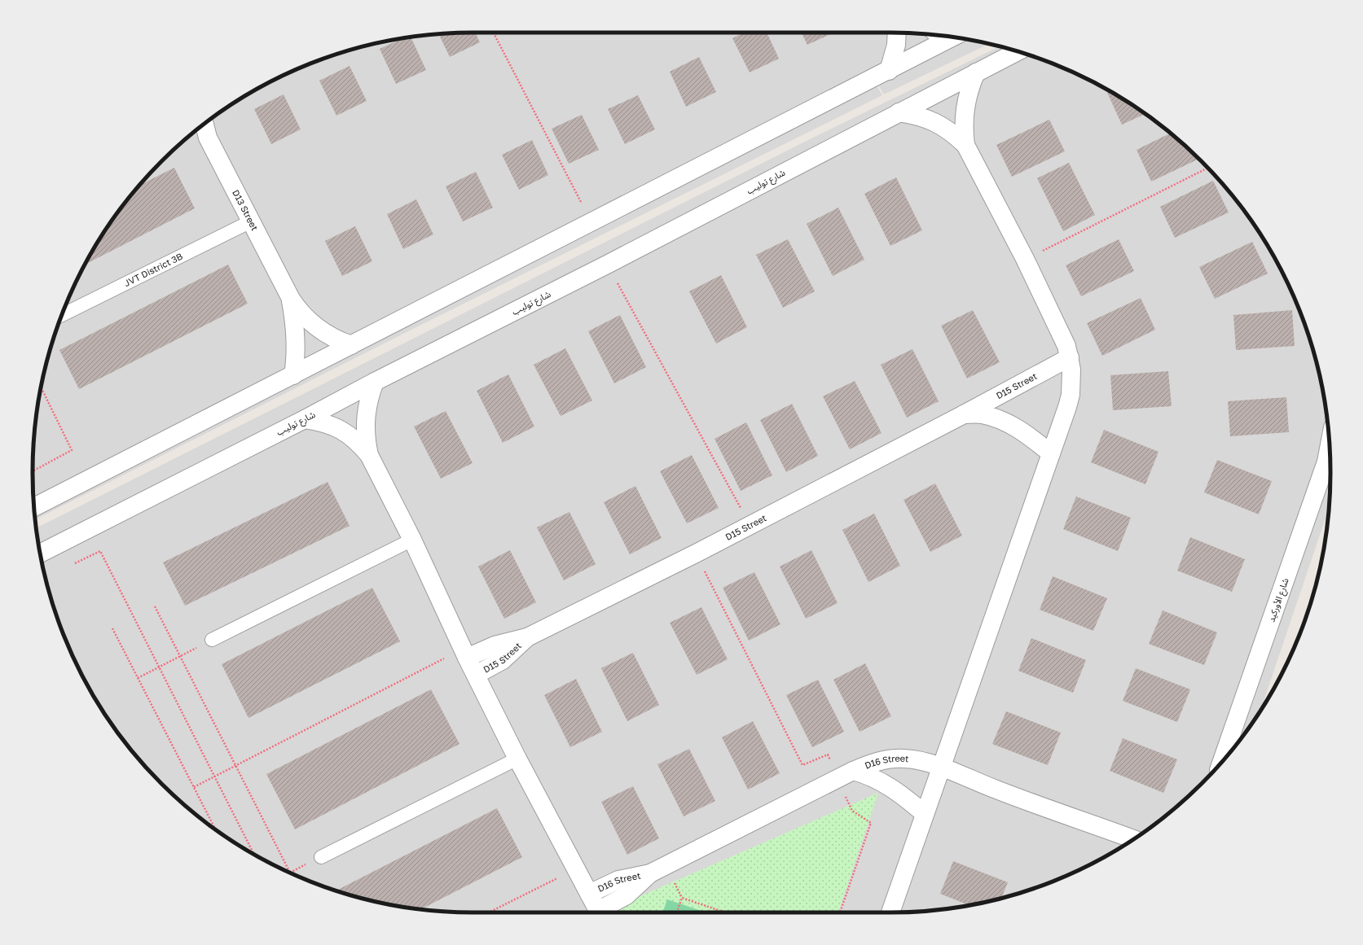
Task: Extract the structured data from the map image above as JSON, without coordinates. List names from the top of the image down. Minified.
{"streets":{"street":["شارع توليب","D13 Street","D15 Street","شارع الأوركيد","D16 Street"],"lane":["JVT District 3B"]},"crossings":[["D13 Street","JVT District 3B"]]}
